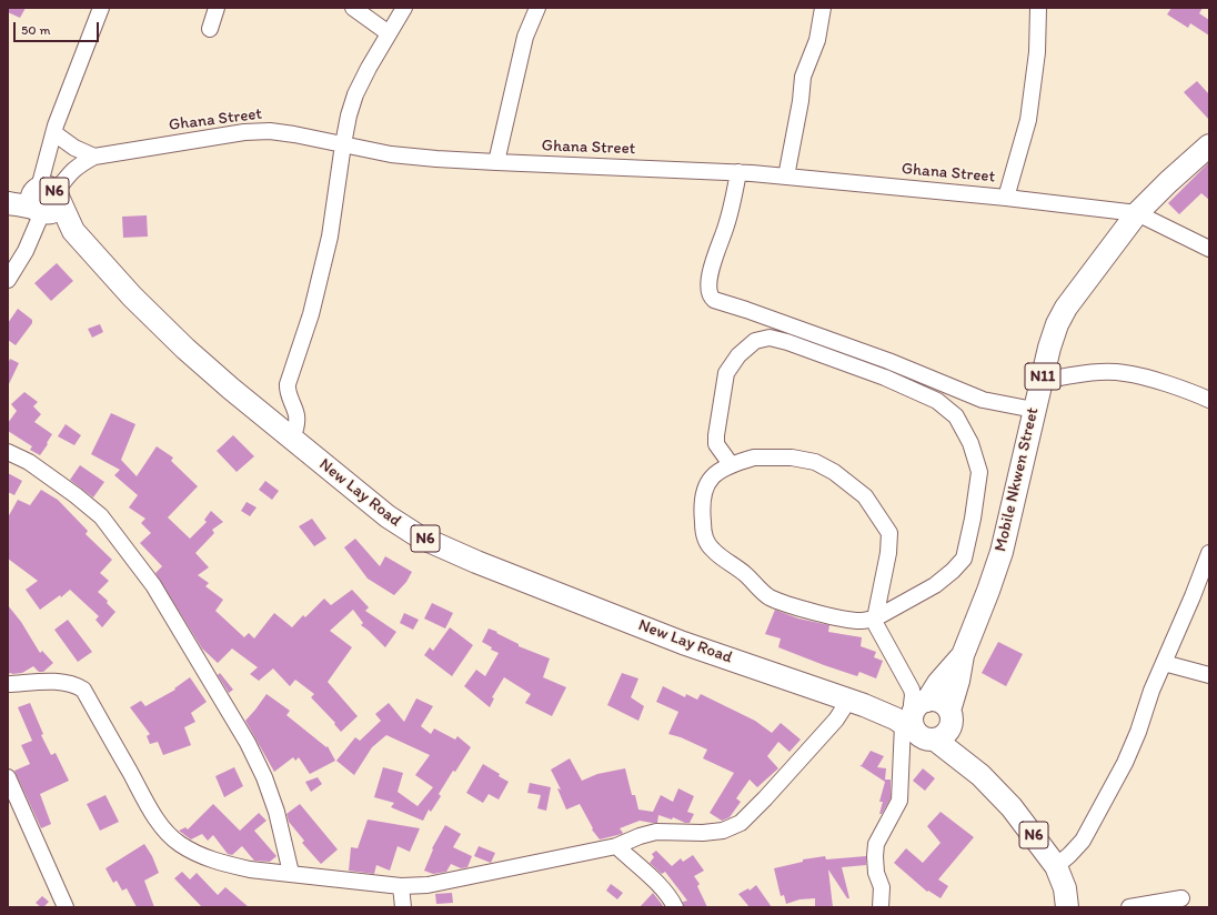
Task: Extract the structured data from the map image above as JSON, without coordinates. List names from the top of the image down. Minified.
{"streets":{"highway":["N6","N11","Mobile Nkwen Street","New Lay Road"],"street":["Ghana Street"]},"crossings":[["Ghana Street","N6"],["Ghana Street","Mobile Nkwen Street"],["Ghana Street","New Lay Road"],["N6","N11"],["N6","New Lay Road"],["N11","Mobile Nkwen Street"]],"scale_bar":"50 m"}
